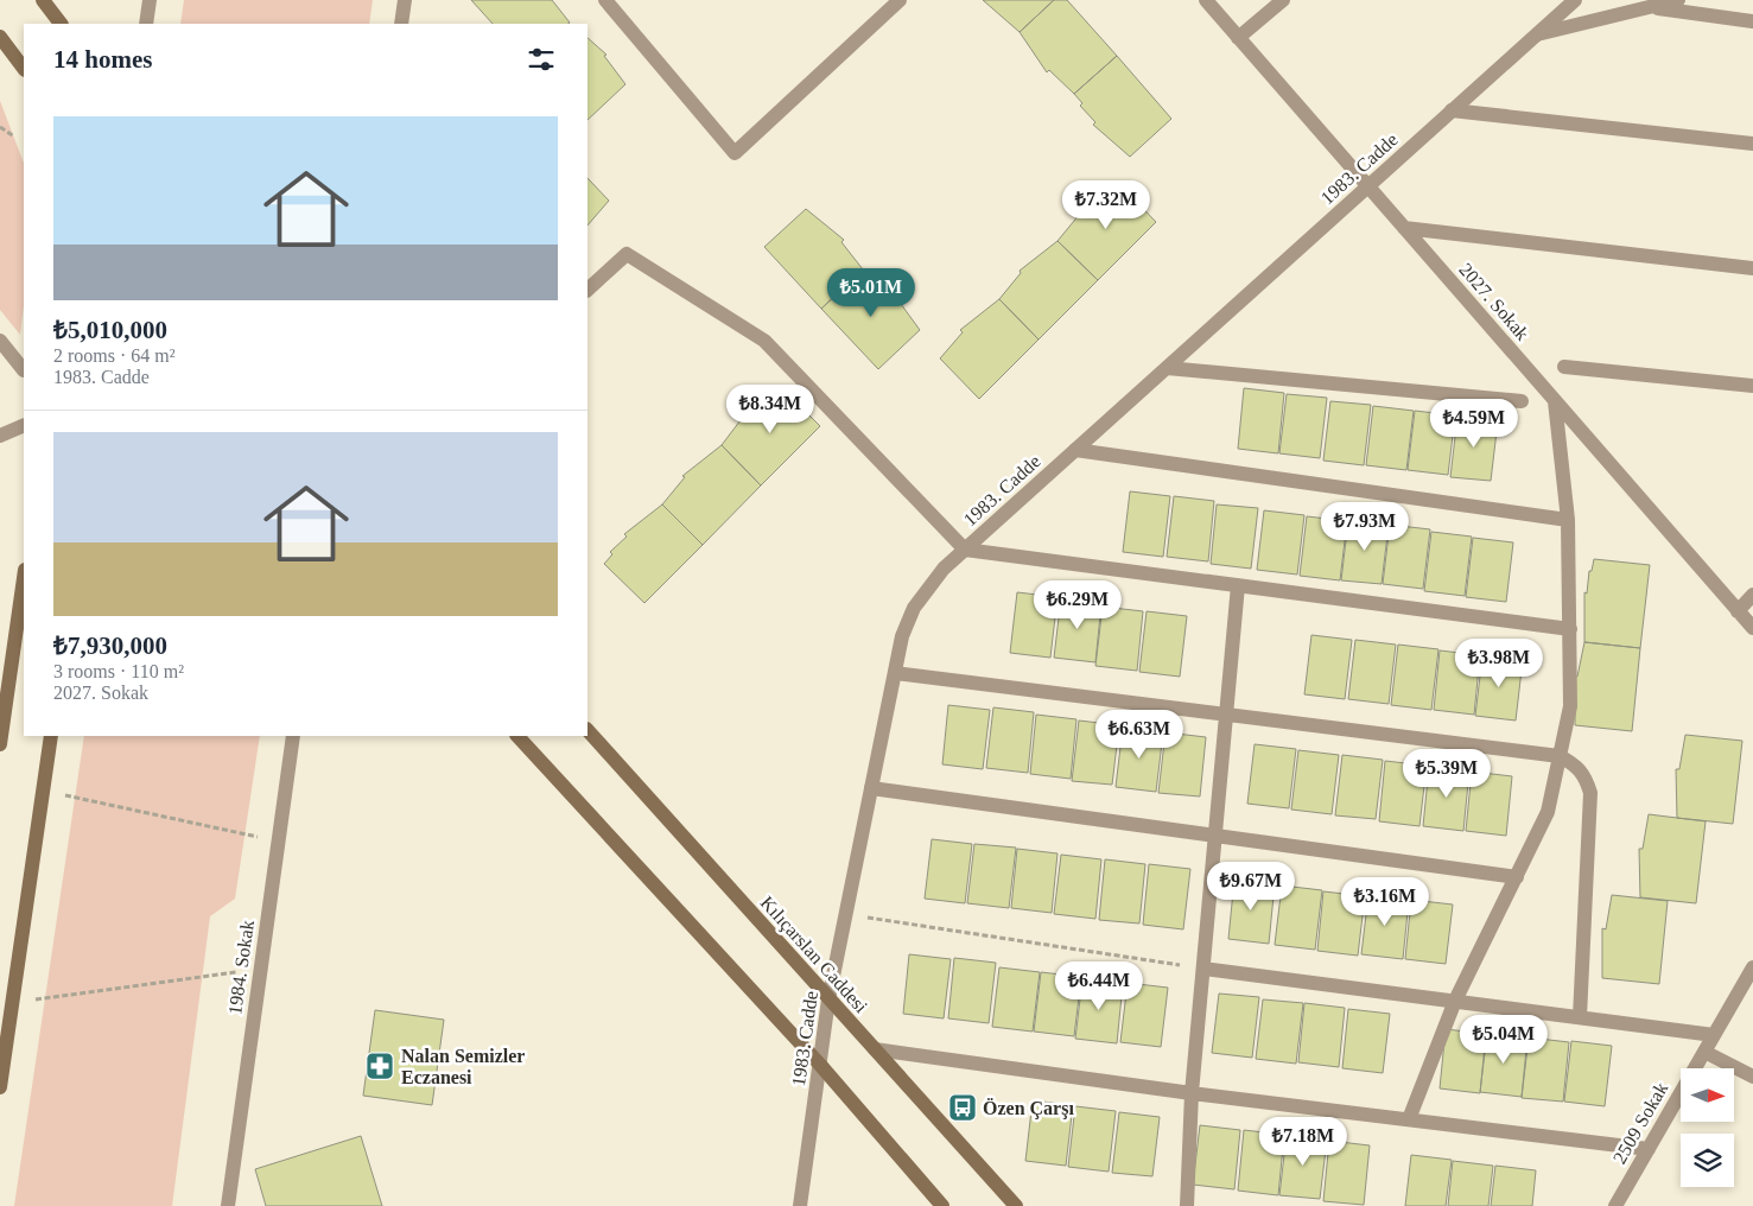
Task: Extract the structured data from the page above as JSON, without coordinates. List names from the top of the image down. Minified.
{"streets":{"main road":["Kılıçarslan Caddesi"],"street":["1983. Cadde","2027. Sokak","1984. Sokak","2509 Sokak"]},"crossings":[["1983. Cadde","2027. Sokak"],["1983. Cadde","Kılıçarslan Caddesi"]],"places":{"pharmacy":["Nalan Semizler Eczanesi"],"bus stop":["Özen Çarşı"]},"north":"right","page":{"heading":"14 homes","list":[{"name":"₺5,010,000","note":"2 rooms · 64 m² · 1983. Cadde"},{"name":"₺7,930,000","note":"3 rooms · 110 m² · 2027. Sokak"}],"price":["₺7.32M","₺5.01M","₺8.34M","₺4.59M","₺7.93M","₺6.29M","₺3.98M","₺6.63M","₺5.39M","₺9.67M","₺3.16M","₺6.44M","₺5.04M","₺7.18M"]}}
